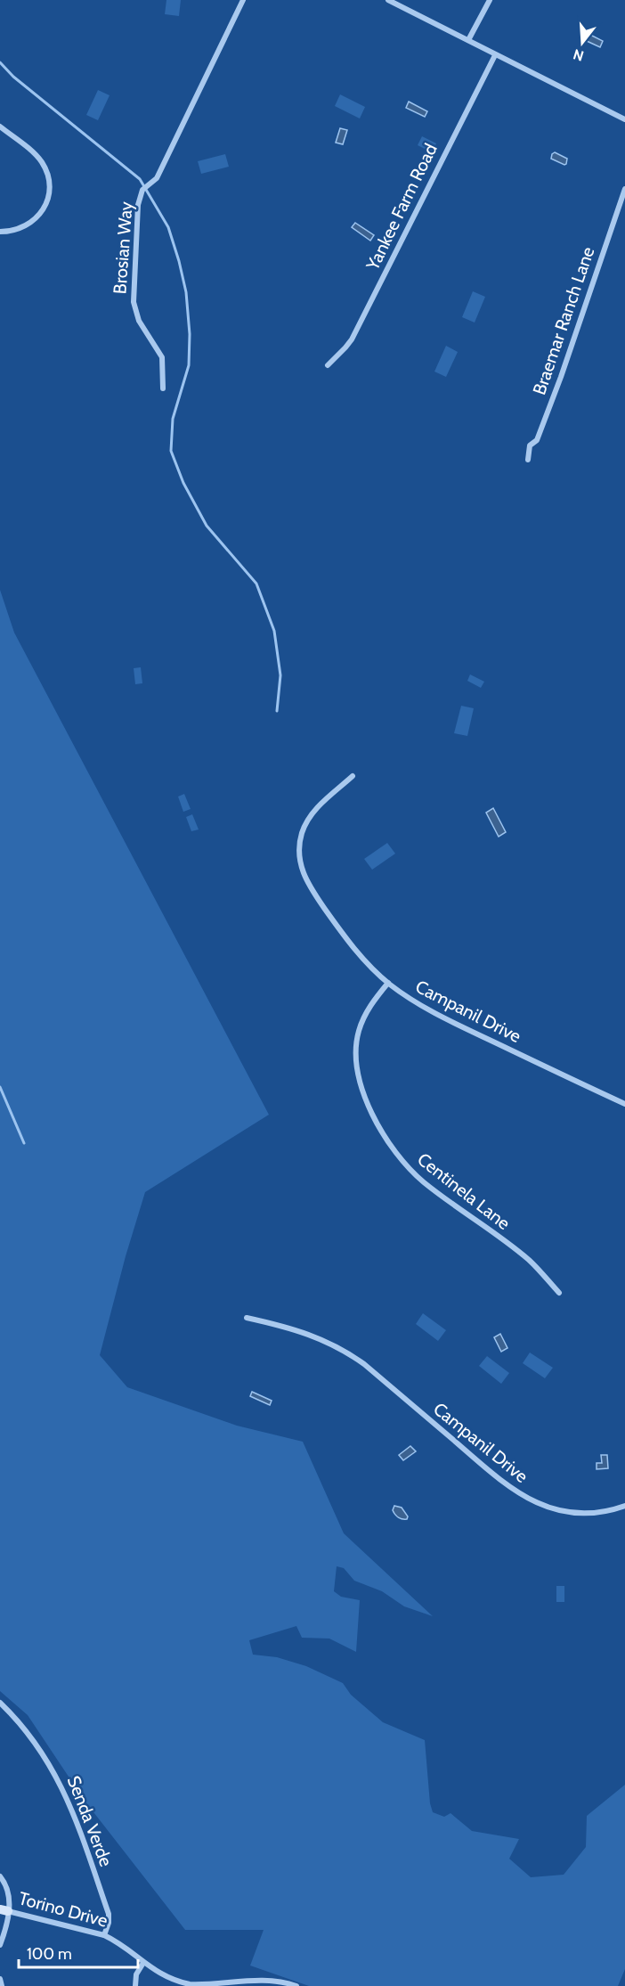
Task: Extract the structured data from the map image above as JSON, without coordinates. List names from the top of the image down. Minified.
{"streets":{"street":["Yankee Farm Road","Brosian Way","Braemar Ranch Lane","Campanil Drive","Centinela Lane","Senda Verde","Torino Drive"]},"crossings":[["Campanil Drive","Centinela Lane"],["Senda Verde","Torino Drive"]],"scale_bar":"100 m","north":"bottom"}
